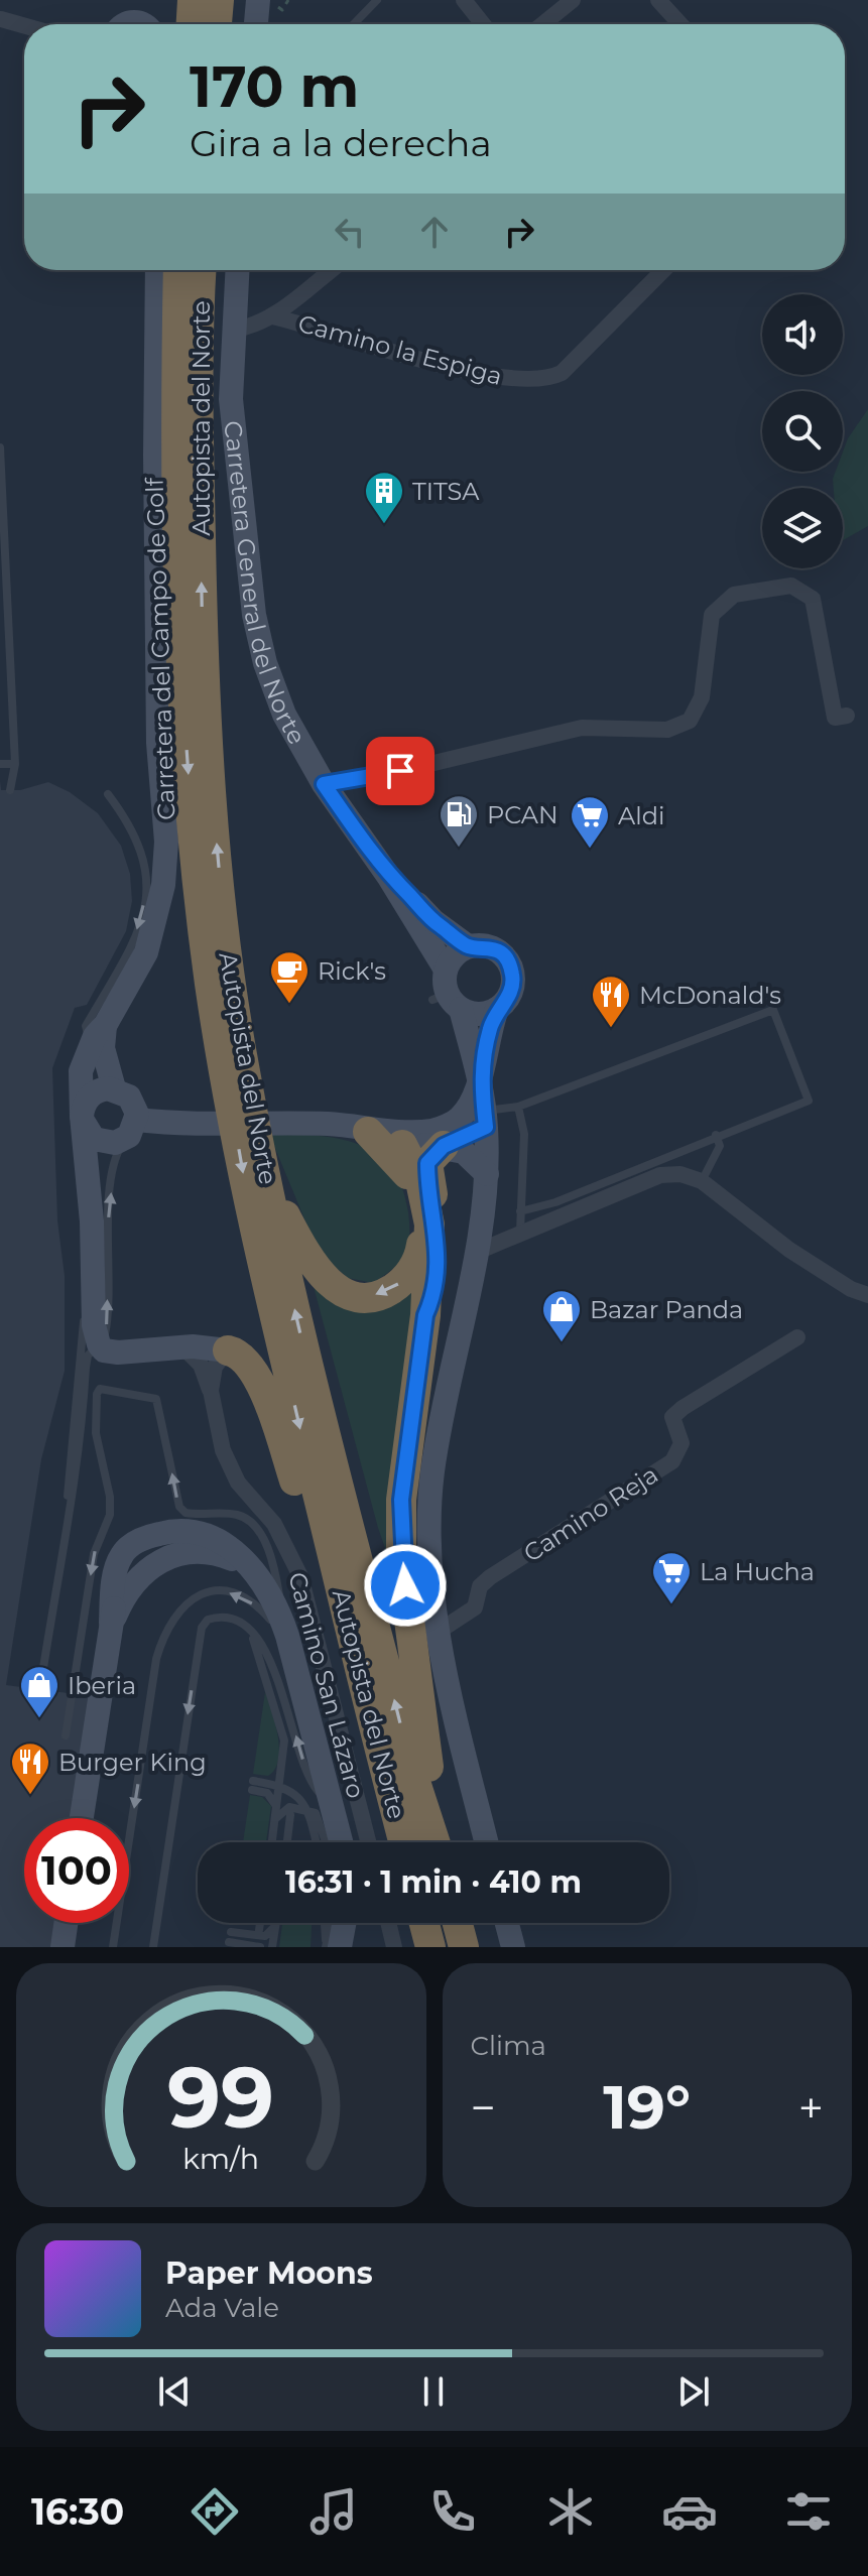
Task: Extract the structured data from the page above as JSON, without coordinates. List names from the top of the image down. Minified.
{"streets":{"highway":["Autopista del Norte"],"main road":["Carretera General del Norte","Carretera del Campo de Golf"],"street":["Camino la Espiga","Camino Reja","Camino San Lázaro"]},"crossings":[["Carretera General del Norte","Camino Reja"]],"places":{"building":["TITSA"],"fuel station":["PCAN"],"supermarket":["Aldi","La Hucha"],"cafe":["Rick's"],"restaurant":["McDonald's","Burger King"],"shop":["Bazar Panda","Iberia"]},"page":{"turn":["170 m","Gira a la derecha"],"limit":"100","trip":"16:31 · 1 min · 410 m","tile":"Clima","heat":["−","19°","+"],"song":["Paper Moons","Ada Vale"],"tabs":"16:30","gauge":["99","km/h"]}}
